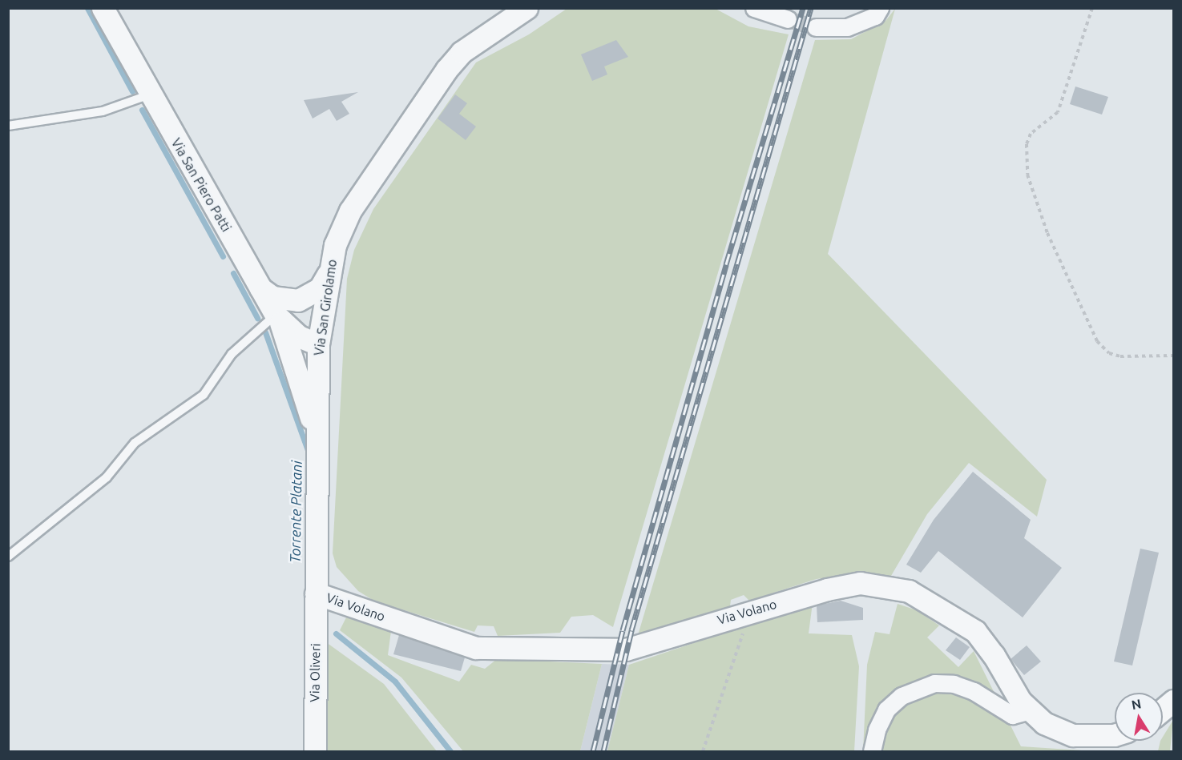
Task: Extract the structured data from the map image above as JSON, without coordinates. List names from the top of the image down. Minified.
{"streets":{"street":["Via San Piero Patti","Via San Girolamo","Via Volano","Via Oliveri"]},"crossings":[["Via San Piero Patti","Via San Girolamo"],["Via San Girolamo","Via Volano"],["Via San Girolamo","Via Oliveri"],["Via Volano","Via Oliveri"]],"water":["Torrente Platani"],"north":"top"}
